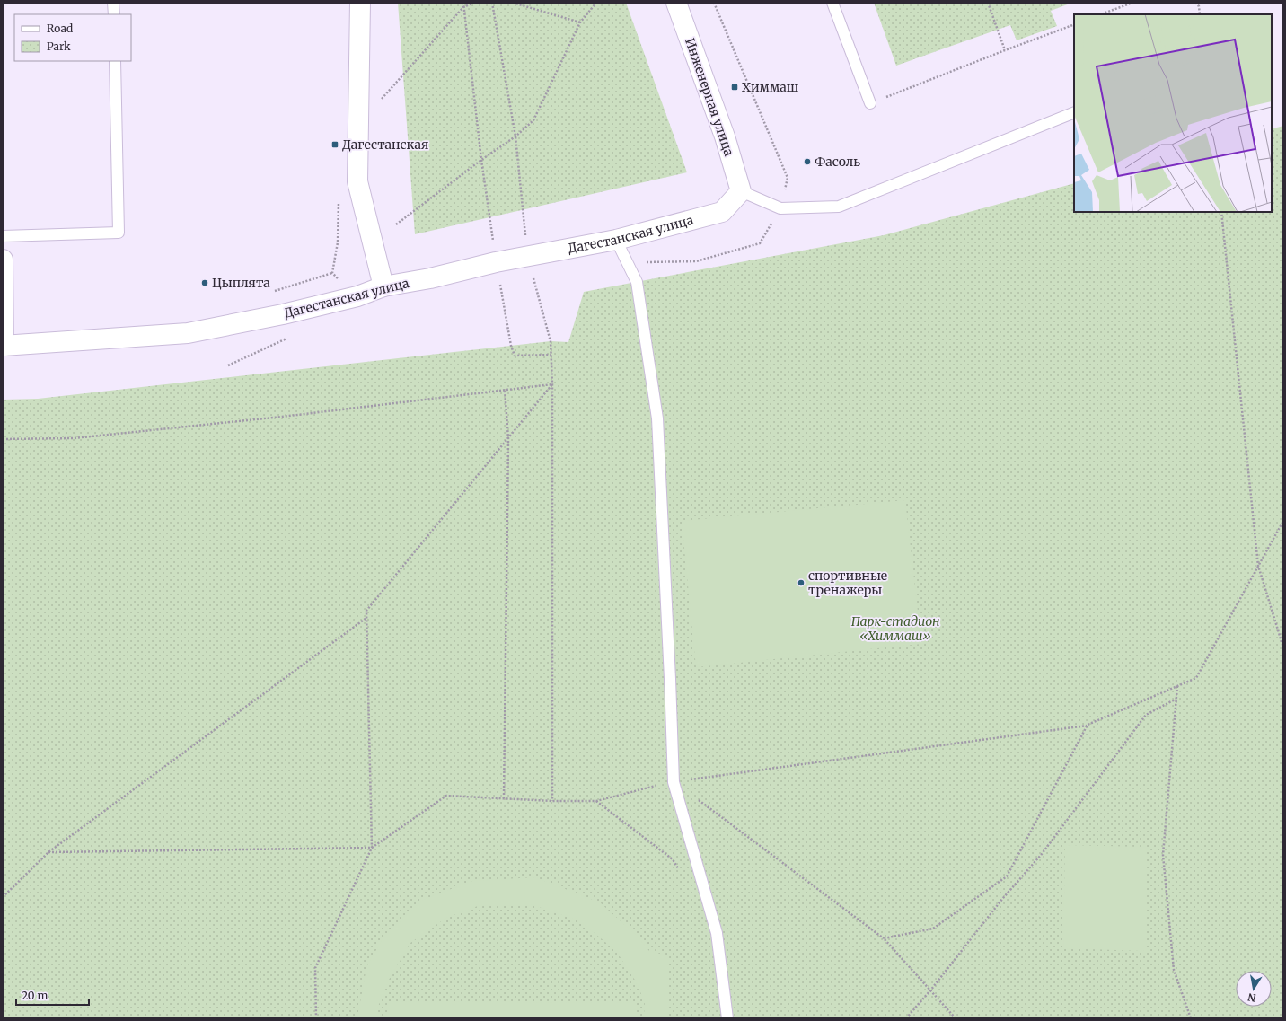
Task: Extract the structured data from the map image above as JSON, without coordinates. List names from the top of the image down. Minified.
{"streets":{"street":["Инженерная улица","Дагестанская улица"]},"crossings":[["Инженерная улица","Дагестанская улица"]],"parks":["Парк-стадион «Химмаш»"],"places":{"transit":["Химмаш","Дагестанская"],"other":["Фасоль","Цыплята","спортивные тренажеры"]},"legend":["Road","Park"],"scale_bar":"20 m","north":"bottom"}
